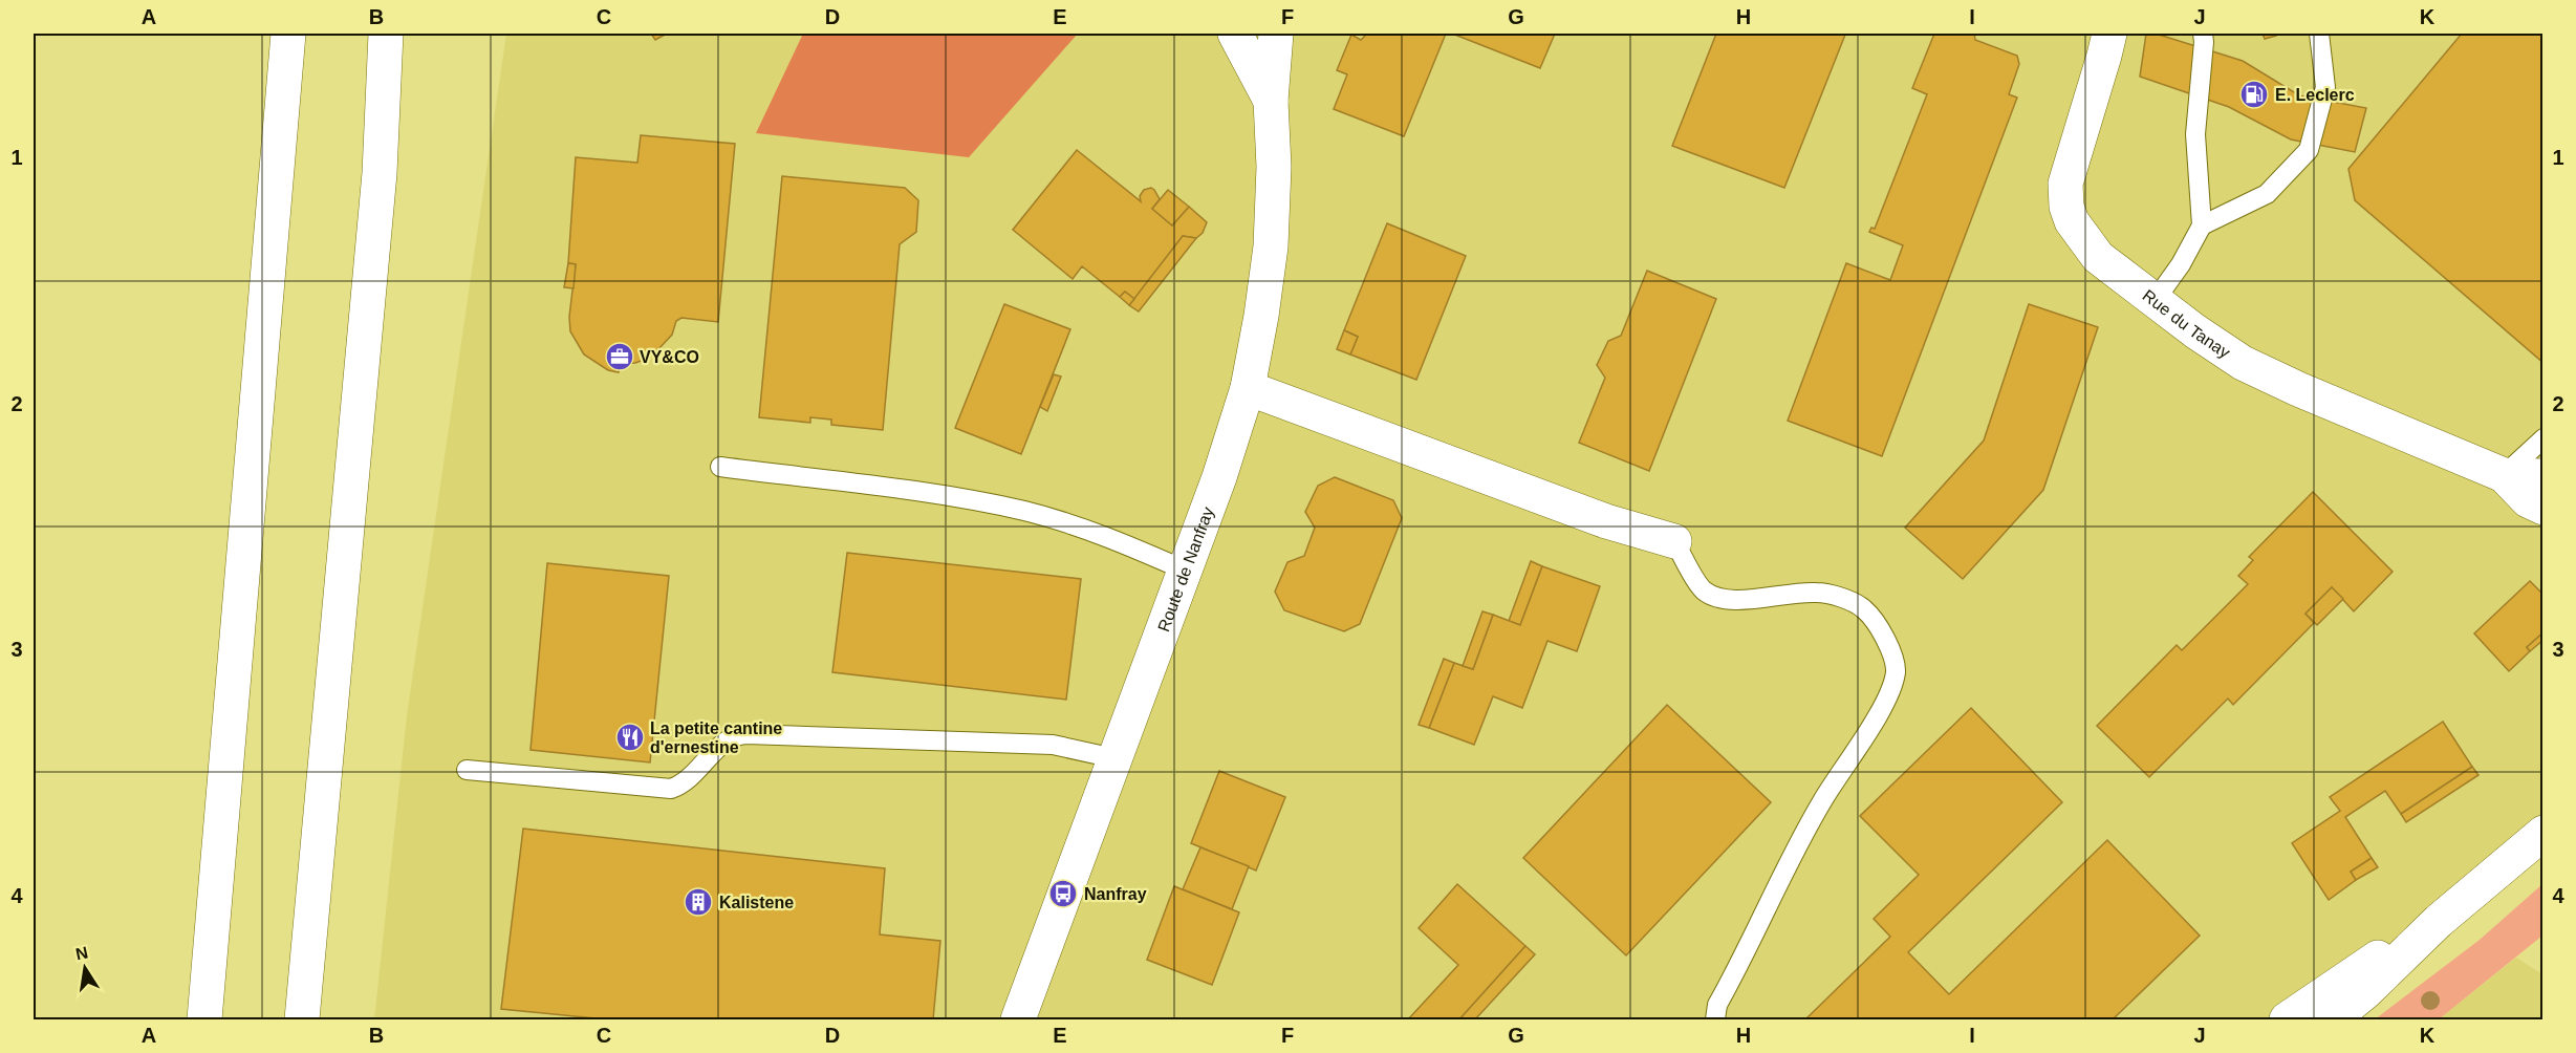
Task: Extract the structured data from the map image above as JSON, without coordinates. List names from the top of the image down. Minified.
{"streets":{"main road":["Rue du Tanay","Route de Nanfray"]},"places":{"fuel station":["E. Leclerc"],"office":["VY&CO"],"restaurant":["La petite cantine d'ernestine"],"bus stop":["Nanfray"],"building":["Kalistene"]},"north":"top","grid":{"columns":["A","B","C","D","E","F","G","H","I","J","K"],"rows":["1","2","3","4"]}}
